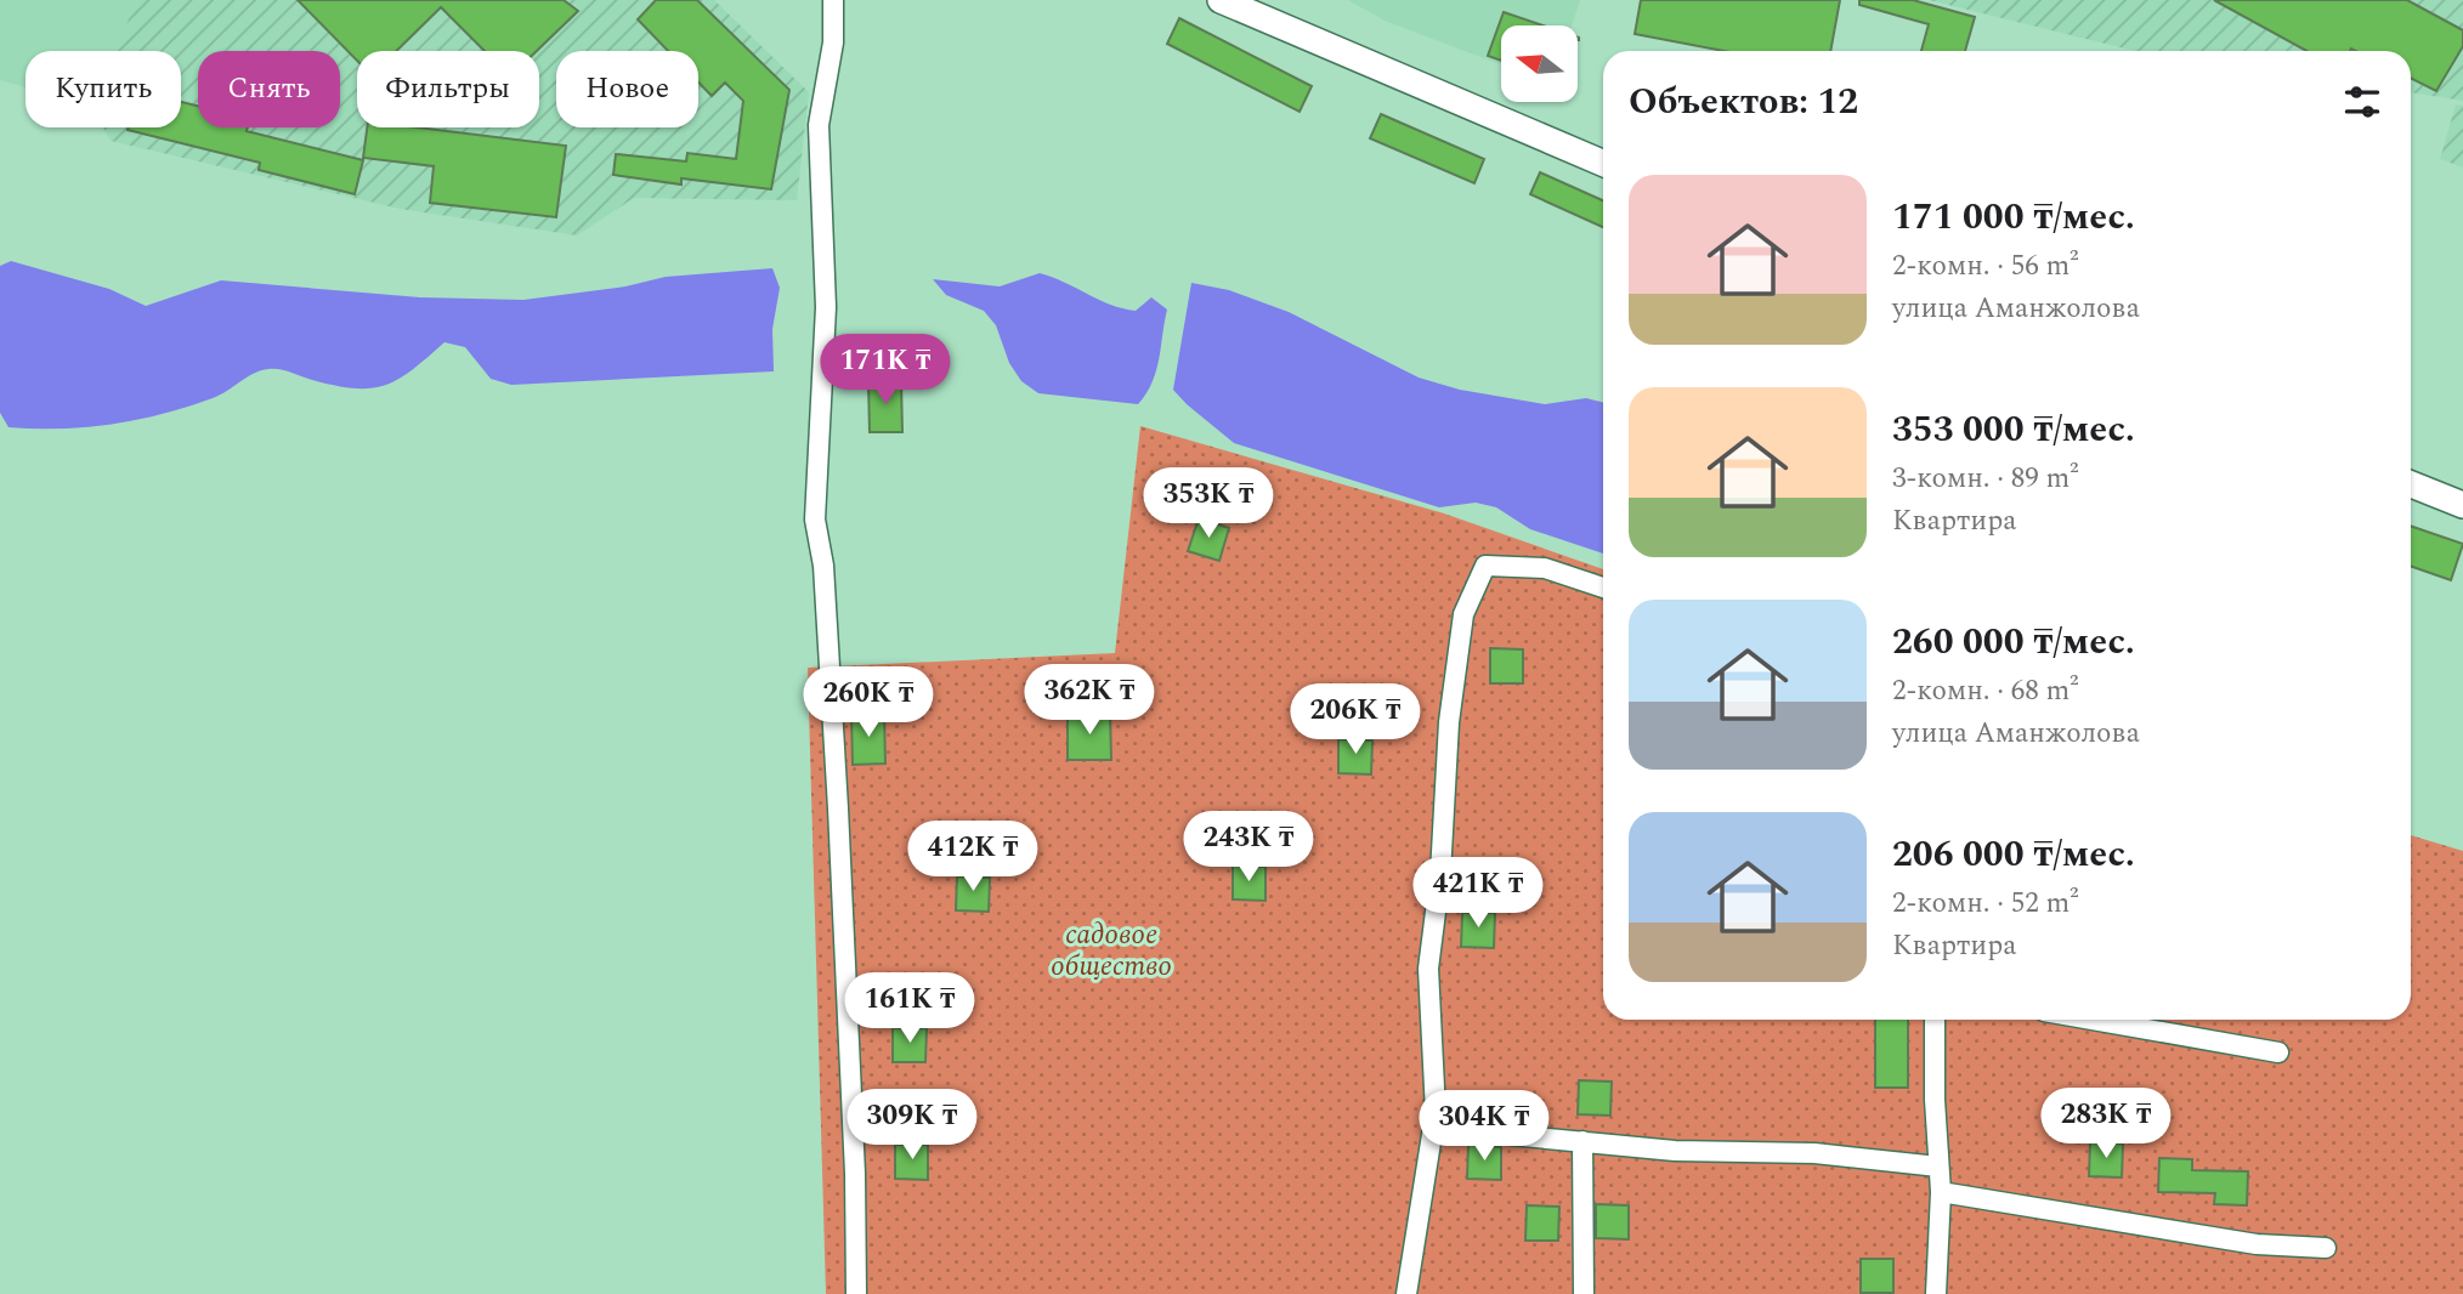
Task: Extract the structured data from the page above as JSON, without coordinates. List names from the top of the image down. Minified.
{"parks":["садовое общество"],"north":"left","page":{"chip":["Купить","Снять","Фильтры","Новое"],"heading":"Объектов: 12","list":[{"name":"171 000 ₸/мес.","note":"2-комн. · 56 m² · улица Аманжолова"},{"name":"353 000 ₸/мес.","note":"3-комн. · 89 m² · Квартира"},{"name":"260 000 ₸/мес.","note":"2-комн. · 68 m² · улица Аманжолова"},{"name":"206 000 ₸/мес.","note":"2-комн. · 52 m² · Квартира"}],"price":["171K ₸","353K ₸","362K ₸","260K ₸","206K ₸","243K ₸","412K ₸","421K ₸","161K ₸","283K ₸","309K ₸","304K ₸"]}}
